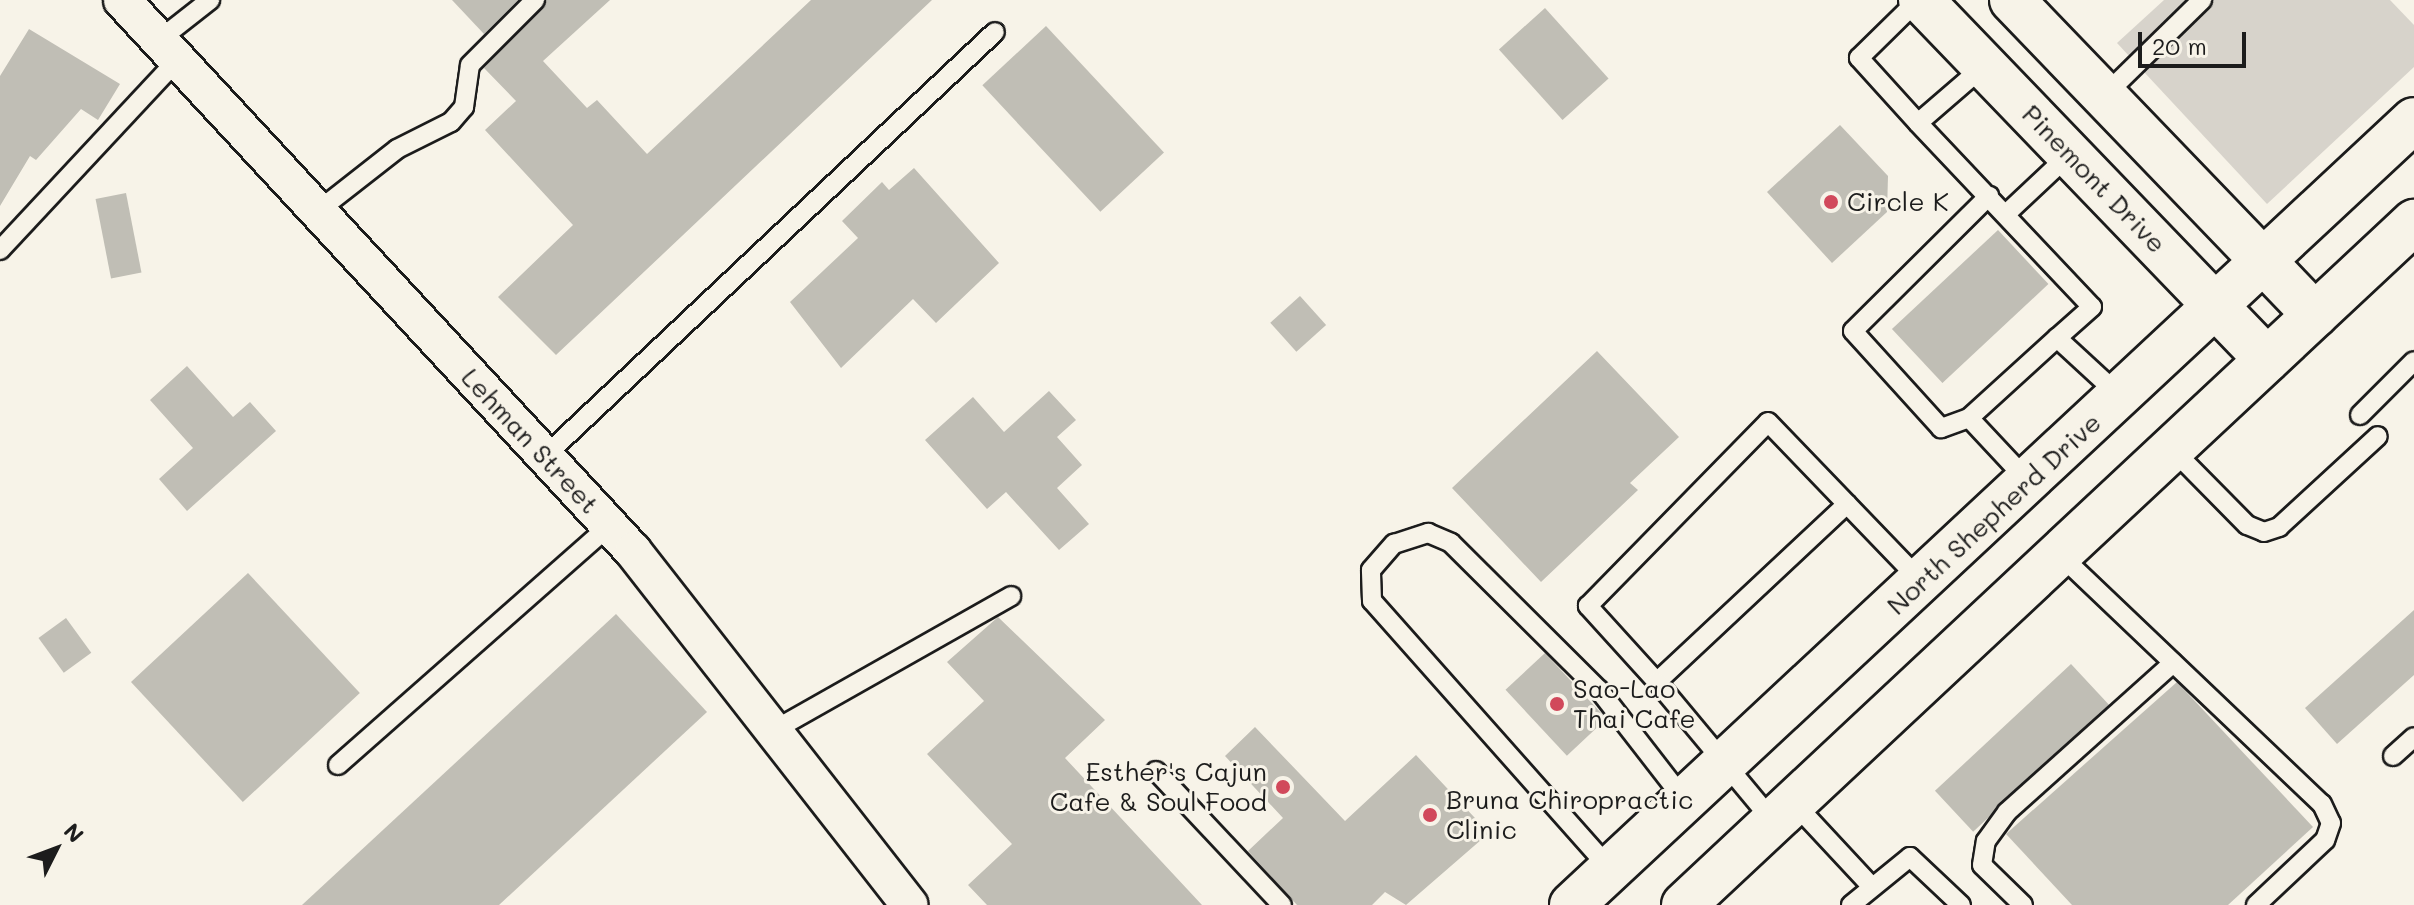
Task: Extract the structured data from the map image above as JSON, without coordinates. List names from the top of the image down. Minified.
{"streets":{"main road":["Pinemont Drive","North Shepherd Drive"],"street":["Lehman Street"]},"crossings":[["Pinemont Drive","North Shepherd Drive"]],"places":["Circle K","Sao-Lao Thai Cafe","Esther's Cajun Cafe & Soul Food","Bruna Chiropractic Clinic"],"scale_bar":"20 m","north":"top right"}
